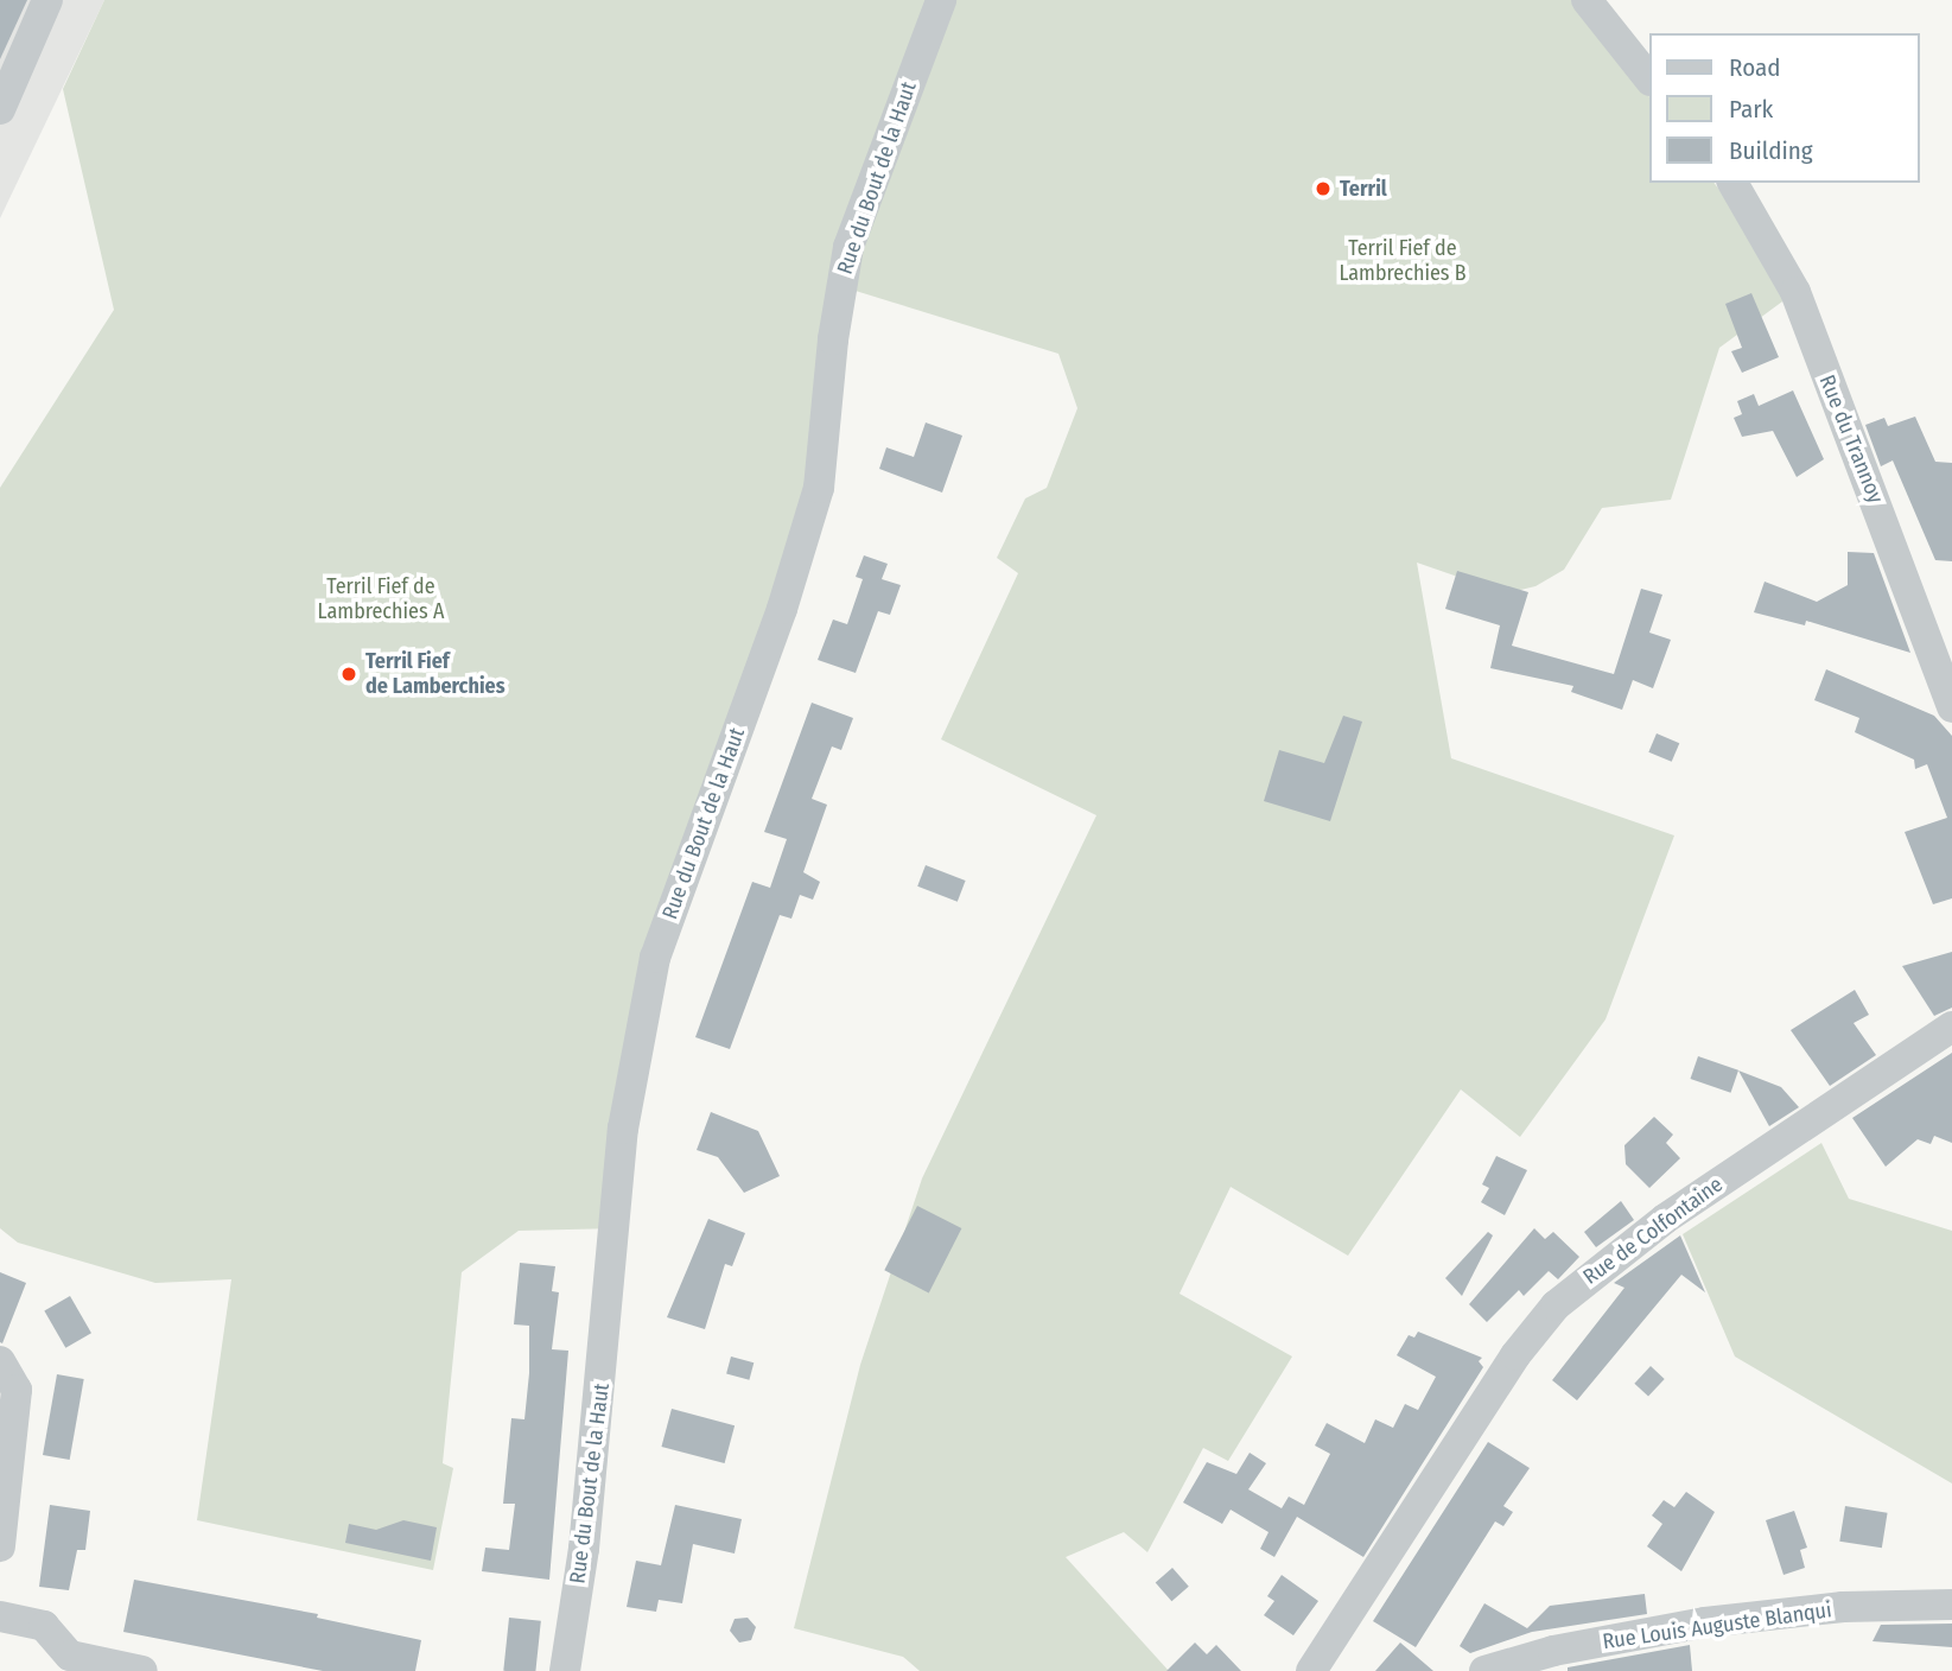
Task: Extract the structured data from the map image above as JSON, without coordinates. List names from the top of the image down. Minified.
{"streets":{"street":["Rue du Bout de la Haut","Rue du Trannoy","Rue de Colfontaine","Rue Louis Auguste Blanqui"]},"parks":["Terril Fief de Lambrechies B","Terril Fief de Lambrechies A"],"places":["Terril","Terril Fief de Lamberchies"],"legend":["Road","Park","Building"]}
